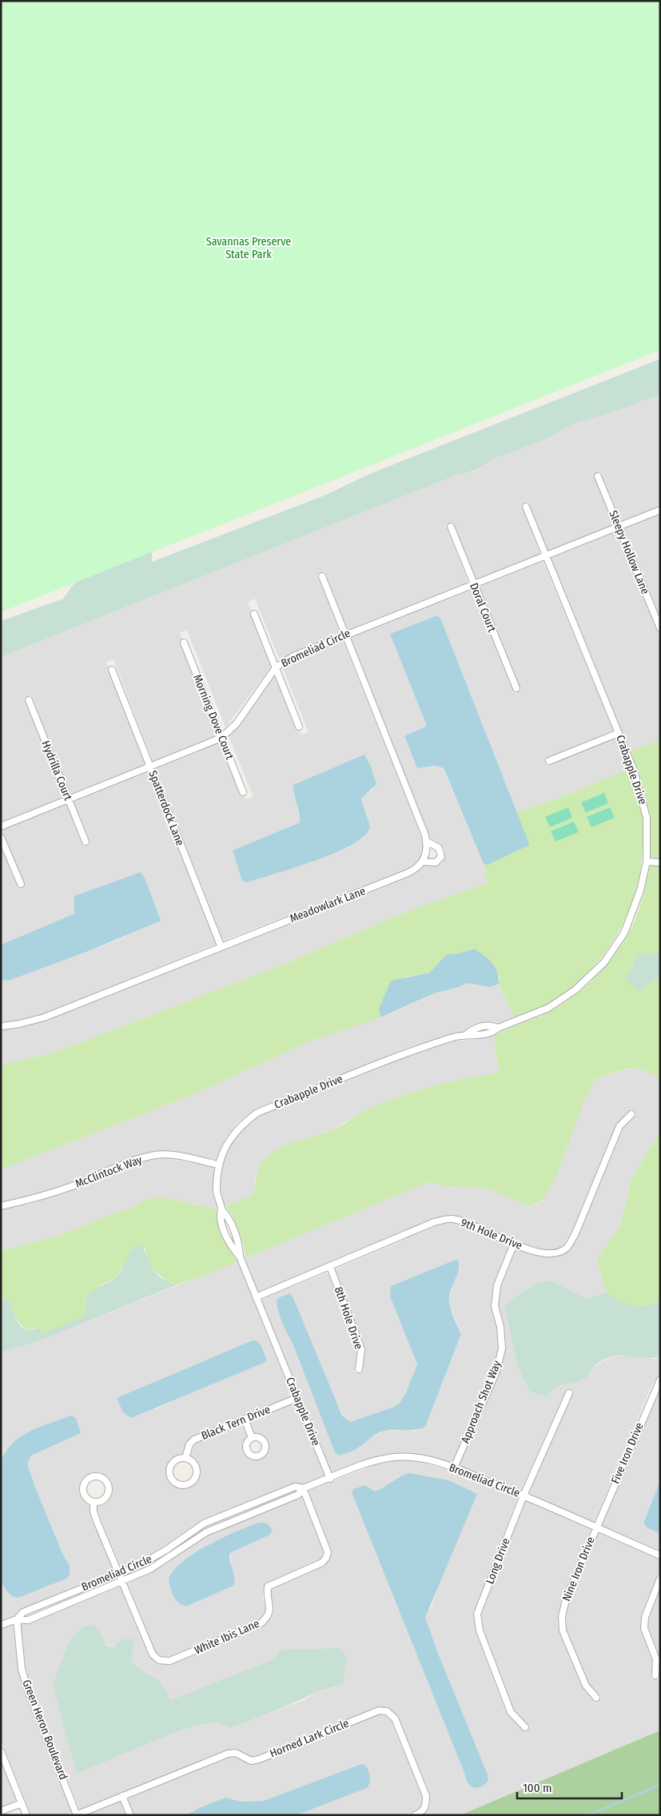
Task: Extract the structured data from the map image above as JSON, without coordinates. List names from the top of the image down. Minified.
{"streets":{"street":["Sleepy Hollow Lane","Doral Court","Bromeliad Circle","Morning Dove Court","Crabapple Drive","Hydrilla Court","Spatterdock Lane","Meadowlark Lane","McClintock Way","9th Hole Drive","8th Hole Drive","Approach Shot Way","Black Tern Drive","Five Iron Drive","Long Drive","Nine Iron Drive","White Ibis Lane","Green Heron Boulevard","Horned Lark Circle"]},"crossings":[["Sleepy Hollow Lane","Bromeliad Circle"],["Doral Court","Bromeliad Circle"],["Bromeliad Circle","Morning Dove Court"],["Bromeliad Circle","Crabapple Drive"],["Bromeliad Circle","Hydrilla Court"],["Bromeliad Circle","Spatterdock Lane"],["Bromeliad Circle","Approach Shot Way"],["Bromeliad Circle","Five Iron Drive"],["Bromeliad Circle","Long Drive"],["Bromeliad Circle","Nine Iron Drive"],["Bromeliad Circle","White Ibis Lane"],["Bromeliad Circle","Green Heron Boulevard"],["Crabapple Drive","McClintock Way"],["Crabapple Drive","9th Hole Drive"],["Crabapple Drive","Black Tern Drive"],["Spatterdock Lane","Meadowlark Lane"],["9th Hole Drive","8th Hole Drive"],["9th Hole Drive","Approach Shot Way"],["Five Iron Drive","Nine Iron Drive"],["Green Heron Boulevard","Horned Lark Circle"]],"parks":["Savannas Preserve State Park"],"scale_bar":"100 m"}
